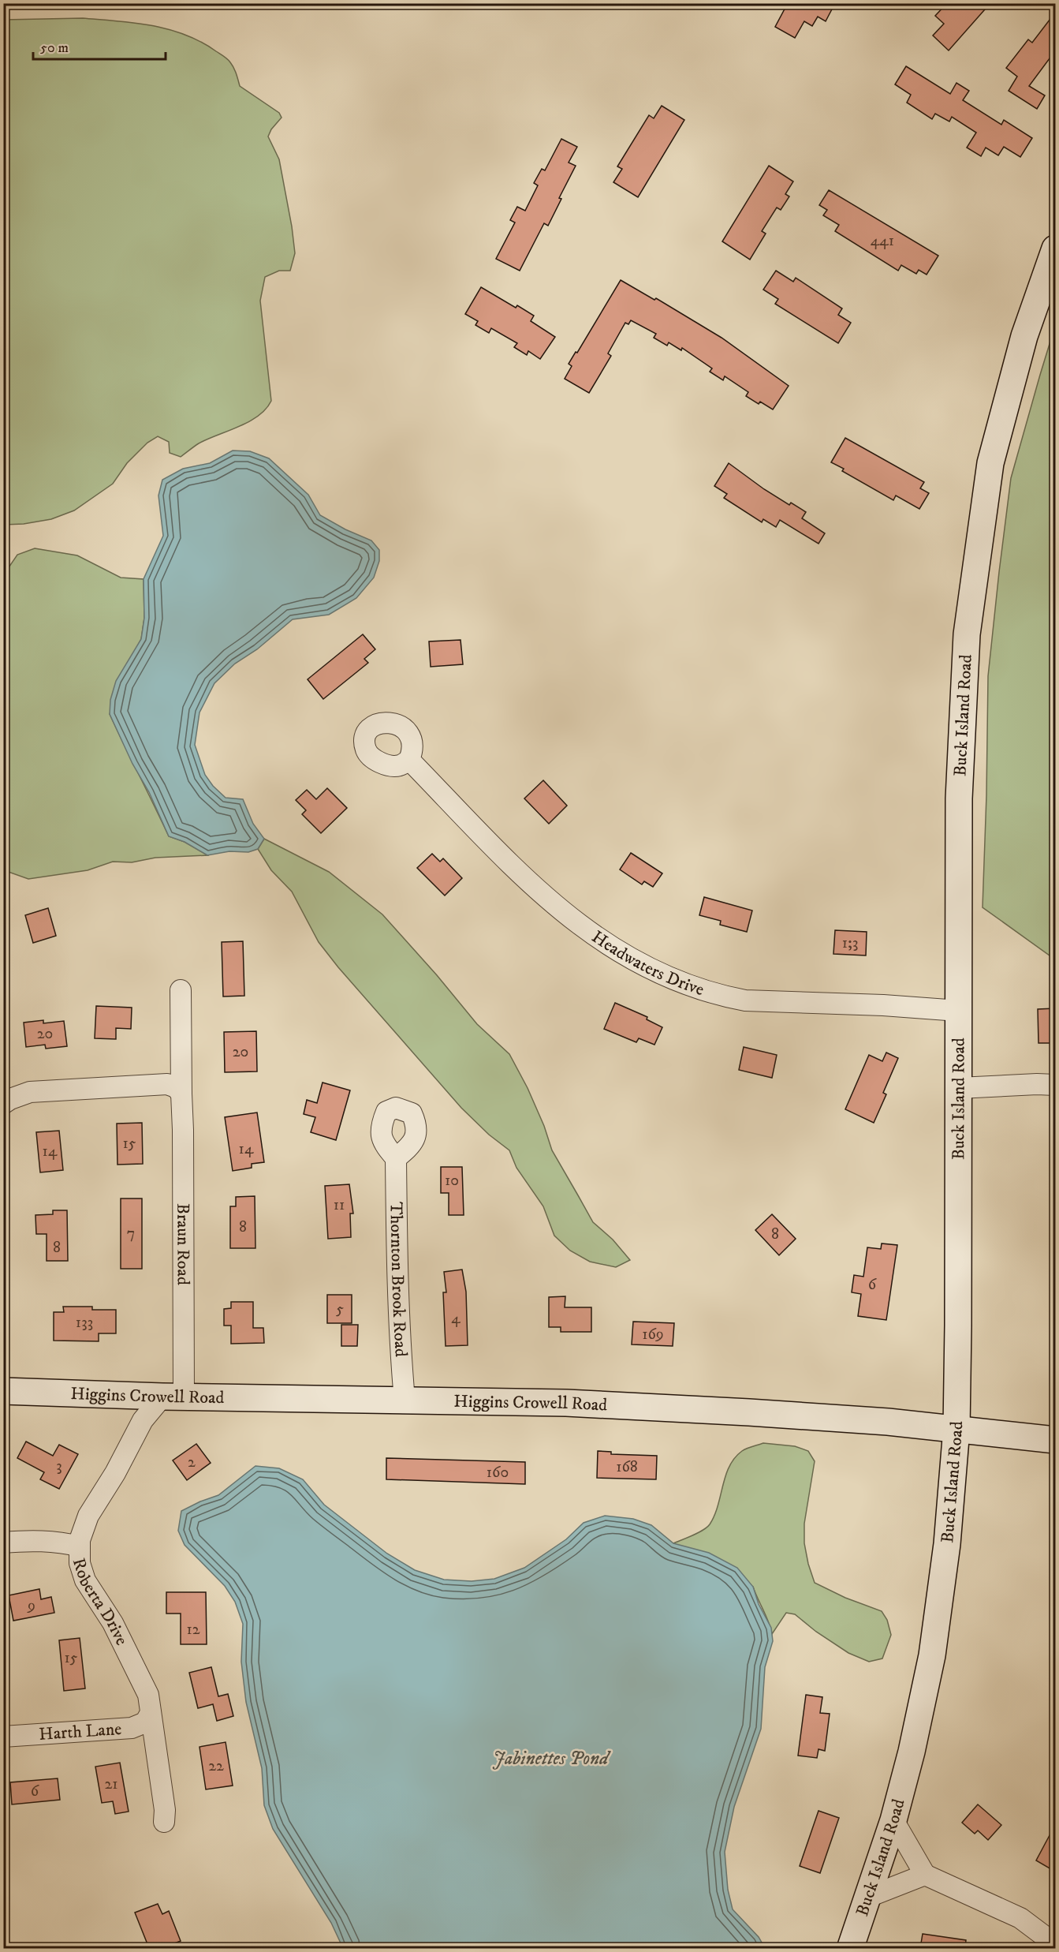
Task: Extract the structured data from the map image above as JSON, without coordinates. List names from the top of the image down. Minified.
{"streets":{"main road":["Buck Island Road","Higgins Crowell Road"],"street":["Headwaters Drive","Braun Road","Thornton Brook Road","Roberta Drive","Harth Lane"]},"crossings":[["Buck Island Road","Headwaters Drive"],["Buck Island Road","Higgins Crowell Road"],["Braun Road","Higgins Crowell Road"],["Braun Road","Roberta Drive"],["Thornton Brook Road","Higgins Crowell Road"],["Higgins Crowell Road","Roberta Drive"],["Roberta Drive","Harth Lane"]],"water":["Jabinettes Pond"],"house_numbers":["441","1;3","20","20","15","14","14","10","11","8","7","8","8","6","5","4","133","169","2","3","168","160","9","12","15","22","21","6"],"scale_bar":"50 m"}
